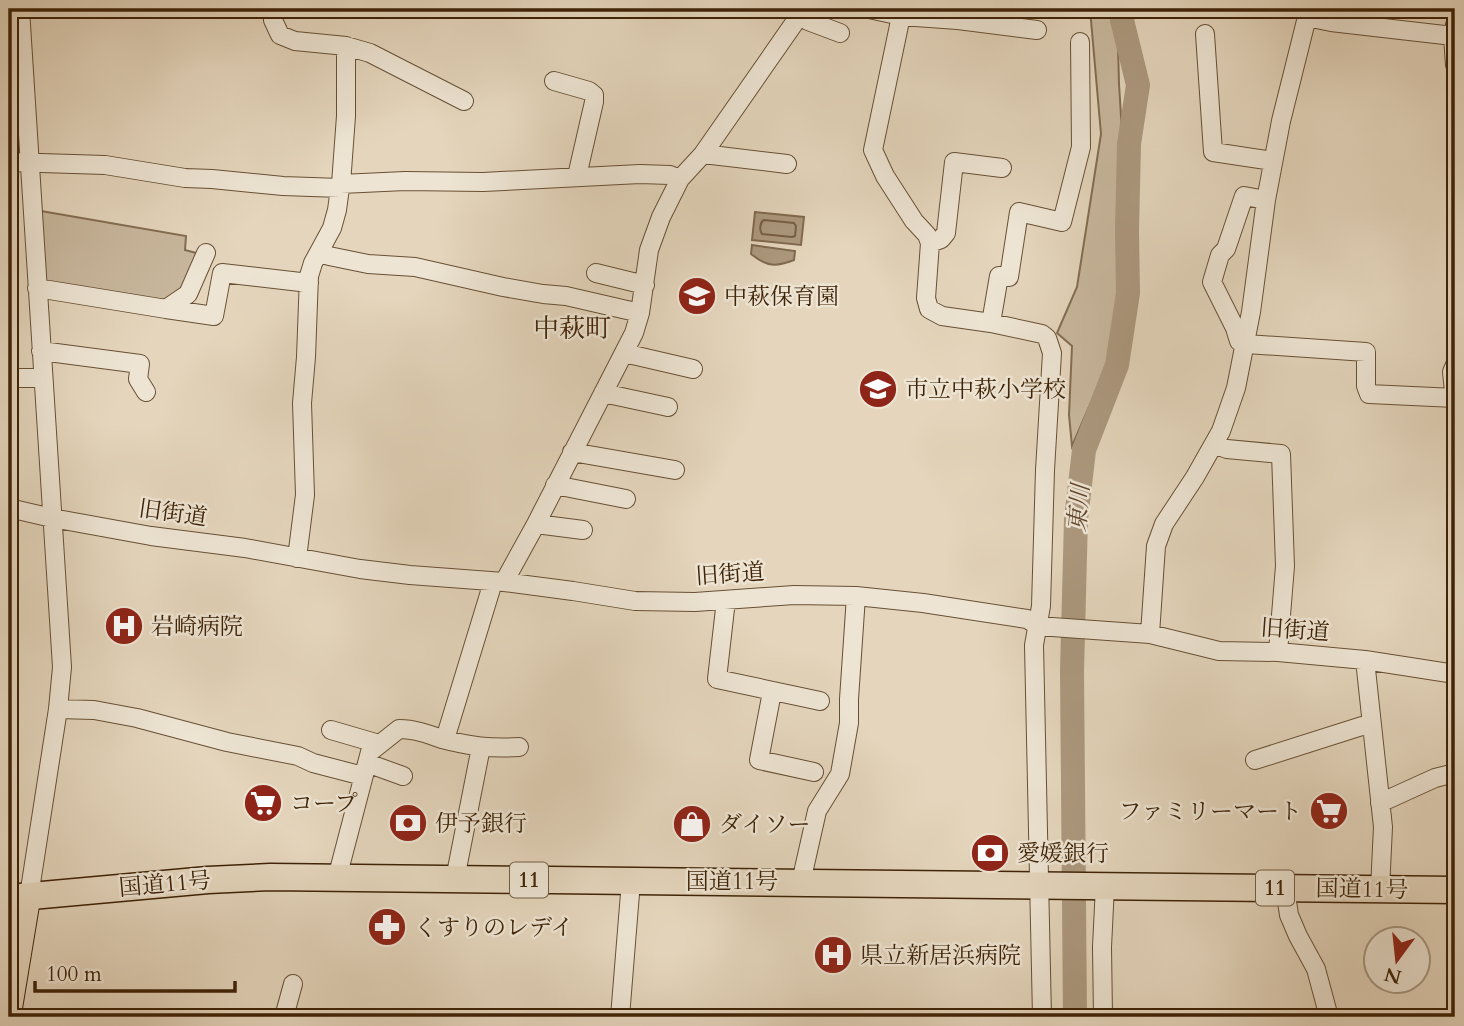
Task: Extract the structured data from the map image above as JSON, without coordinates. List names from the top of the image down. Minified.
{"streets":{"highway":["11","国道11号"],"street":["旧街道"]},"districts":["中萩町"],"water":["東川"],"places":{"school or university":["中萩保育園","市立中萩小学校"],"hospital":["岩崎病院","県立新居浜病院"],"supermarket":["コープ","ファミリーマート"],"bank":["伊予銀行","愛媛銀行"],"shop":["ダイソー"],"pharmacy":["くすりのレデイ"]},"scale_bar":"100 m","north":"bottom"}
